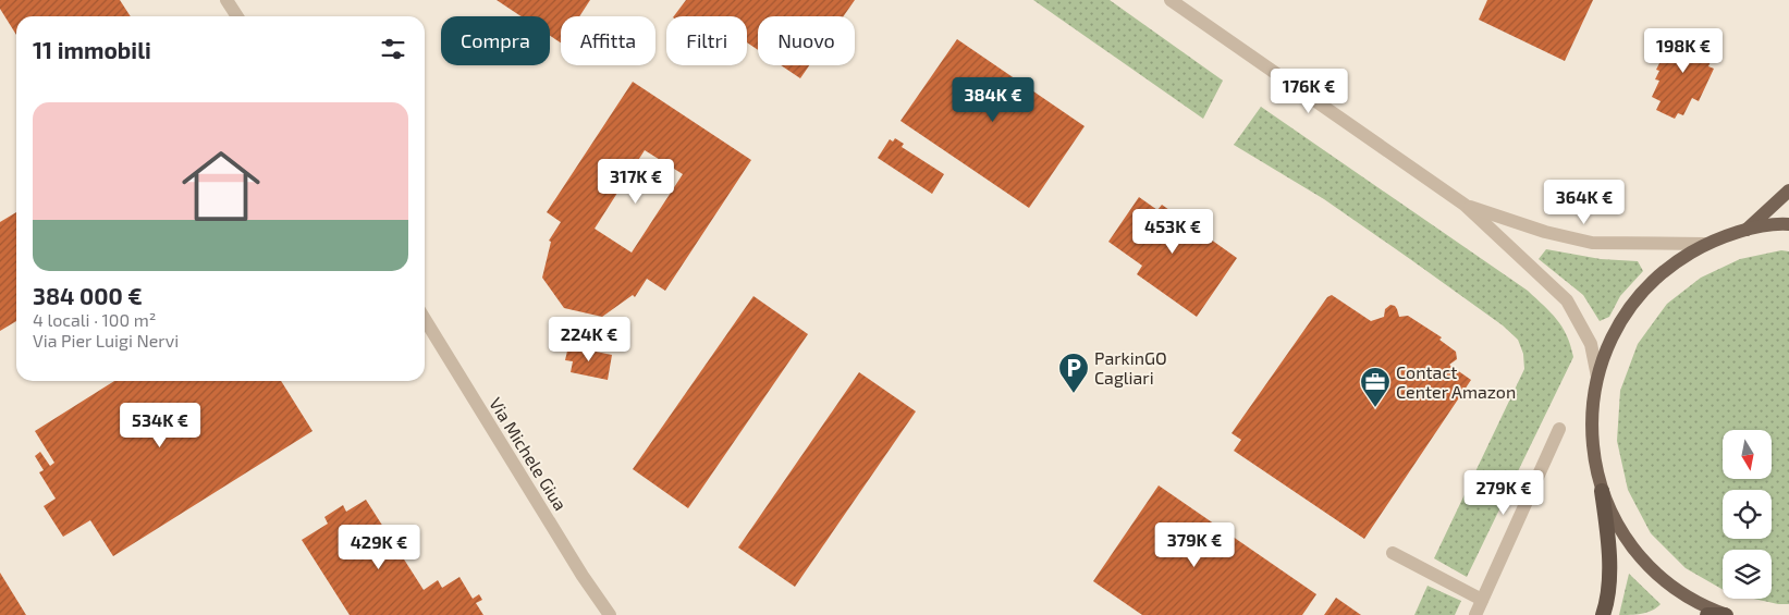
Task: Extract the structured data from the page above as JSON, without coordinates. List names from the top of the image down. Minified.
{"streets":{"street":["Via Michele Giua"]},"places":{"parking":["ParkinGO Cagliari"],"office":["Contact Center Amazon"]},"north":"bottom","page":{"chip":["Compra","Affitta","Filtri","Nuovo"],"heading":"11 immobili","price":["198K €","176K €","384K €","317K €","364K €","453K €","224K €","534K €","279K €","379K €","429K €"],"list":[{"name":"384 000 €","note":"4 locali · 100 m² · Via Pier Luigi Nervi"}]}}
